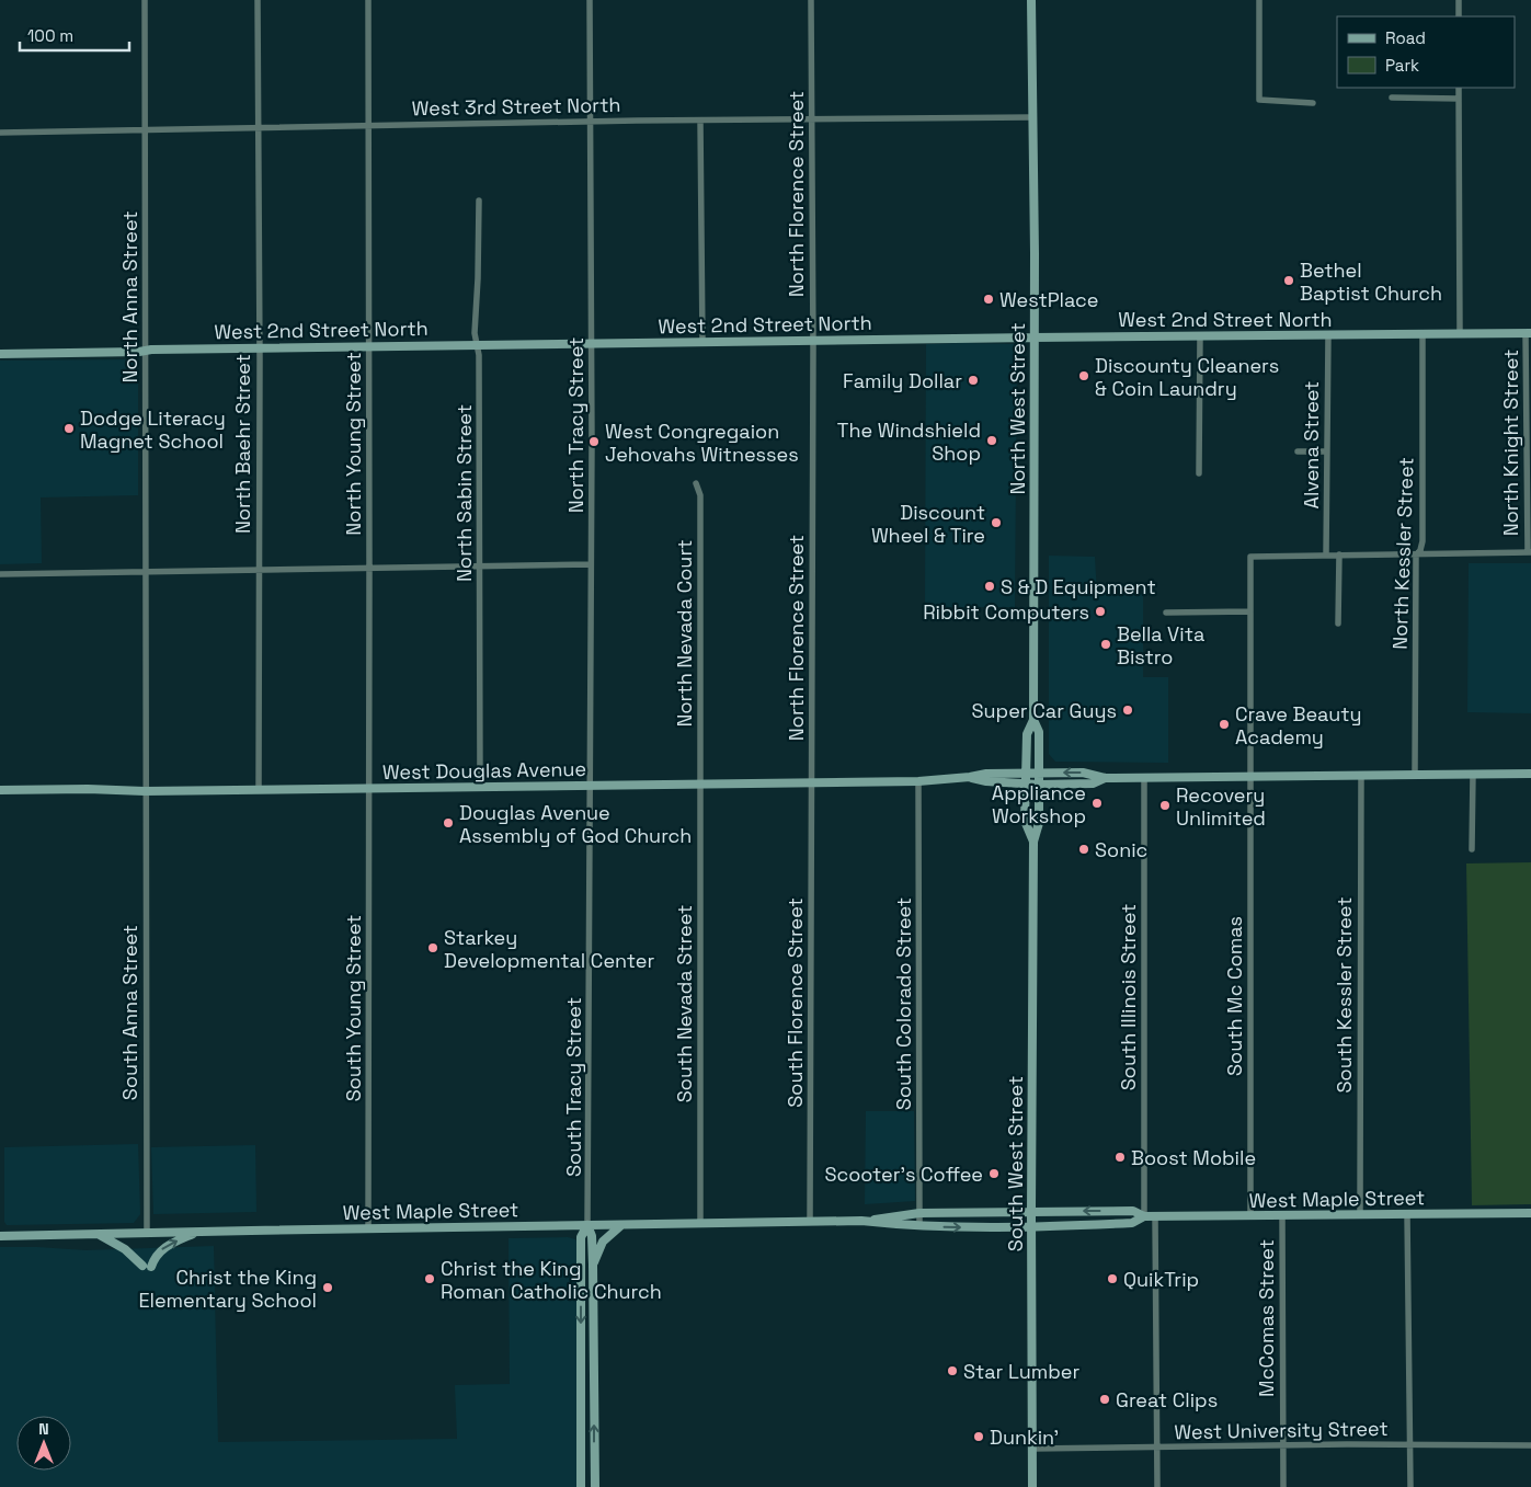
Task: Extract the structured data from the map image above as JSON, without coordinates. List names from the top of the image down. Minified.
{"streets":{"street":["West 3rd Street North","North Florence Street","North Anna Street","West 2nd Street North","North West Street","North Tracy Street","North Knight Street","North Baehr Street","North Young Street","Alvena Street","North Sabin Street","North Kessler Street","North Nevada Court","West Douglas Avenue","South Kessler Street","South Mc Comas","South Illinois Street","South Florence Street","South Nevada Street","South Colorado Street","South Young Street","South Anna Street","South Tracy Street","South West Street","West Maple Street","McComas Street","West University Street"]},"crossings":[["West 3rd Street North","North Florence Street"],["West 3rd Street North","North Anna Street"],["West 3rd Street North","North West Street"],["West 3rd Street North","North Tracy Street"],["West 3rd Street North","North Baehr Street"],["West 3rd Street North","North Young Street"],["North Florence Street","West 2nd Street North"],["North Florence Street","West Douglas Avenue"],["North Florence Street","South Florence Street"],["North Anna Street","West 2nd Street North"],["North Anna Street","West Douglas Avenue"],["North Anna Street","South Anna Street"],["West 2nd Street North","North West Street"],["West 2nd Street North","North Tracy Street"],["West 2nd Street North","North Knight Street"],["West 2nd Street North","North Baehr Street"],["West 2nd Street North","North Young Street"],["West 2nd Street North","Alvena Street"],["West 2nd Street North","North Sabin Street"],["West 2nd Street North","North Kessler Street"],["North West Street","West Douglas Avenue"],["North West Street","South West Street"],["North Tracy Street","West Douglas Avenue"],["North Tracy Street","South Tracy Street"],["North Baehr Street","West Douglas Avenue"],["North Young Street","West Douglas Avenue"],["North Young Street","South Young Street"],["Alvena Street","South Mc Comas"],["North Sabin Street","West Douglas Avenue"],["North Kessler Street","West Douglas Avenue"],["North Nevada Court","West Douglas Avenue"],["North Nevada Court","South Nevada Street"],["West Douglas Avenue","South Kessler Street"],["West Douglas Avenue","South Mc Comas"],["West Douglas Avenue","South Illinois Street"],["West Douglas Avenue","South Florence Street"],["West Douglas Avenue","South Nevada Street"],["West Douglas Avenue","South Colorado Street"],["West Douglas Avenue","South Young Street"],["West Douglas Avenue","South Anna Street"],["West Douglas Avenue","South Tracy Street"],["West Douglas Avenue","South West Street"],["South Kessler Street","West Maple Street"],["South Mc Comas","West Maple Street"],["South Illinois Street","West Maple Street"],["South Florence Street","West Maple Street"],["South Nevada Street","West Maple Street"],["South Colorado Street","West Maple Street"],["South Young Street","West Maple Street"],["South Anna Street","West Maple Street"],["South Tracy Street","West Maple Street"],["South West Street","West Maple Street"],["South West Street","West University Street"],["West Maple Street","McComas Street"],["McComas Street","West University Street"]],"places":["Bethel Baptist Church","WestPlace","Discounty Cleaners & Coin Laundry","Family Dollar","Dodge Literacy Magnet School","The Windshield Shop","West Congregaion Jehovahs Witnesses","Discount Wheel & Tire","S & D Equipment","Ribbit Computers","Bella Vita Bistro","Super Car Guys","Crave Beauty Academy","Appliance Workshop","Recovery Unlimited","Douglas Avenue Assembly of God Church","Sonic","Starkey Developmental Center","Boost Mobile","Scooter's Coffee","Christ the King Roman Catholic Church","QuikTrip","Christ the King Elementary School","Star Lumber","Great Clips","Dunkin'"],"legend":["Road","Park"],"scale_bar":"100 m","north":"top"}
